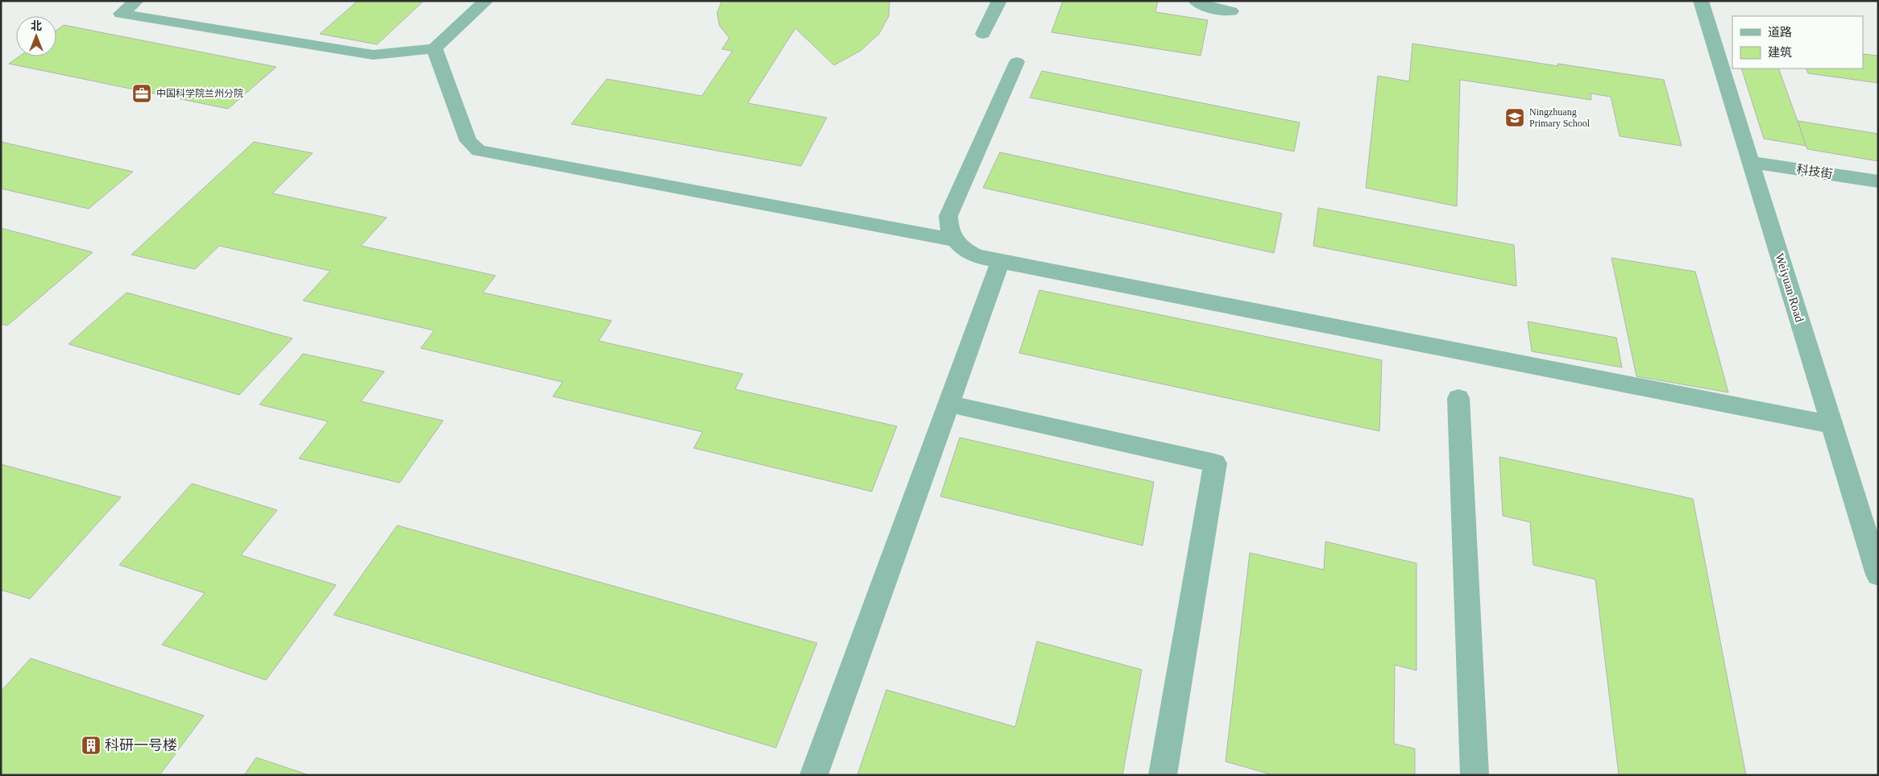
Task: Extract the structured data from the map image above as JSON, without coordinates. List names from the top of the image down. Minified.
{"streets":{"street":["科技街","Weiyuan Road"]},"crossings":[["科技街","Weiyuan Road"]],"places":{"office":["中国科学院兰州分院"],"school or university":["Ningzhuang Primary School"],"building":["科研一号楼"]},"legend":["道路","建筑"],"north":"top"}
